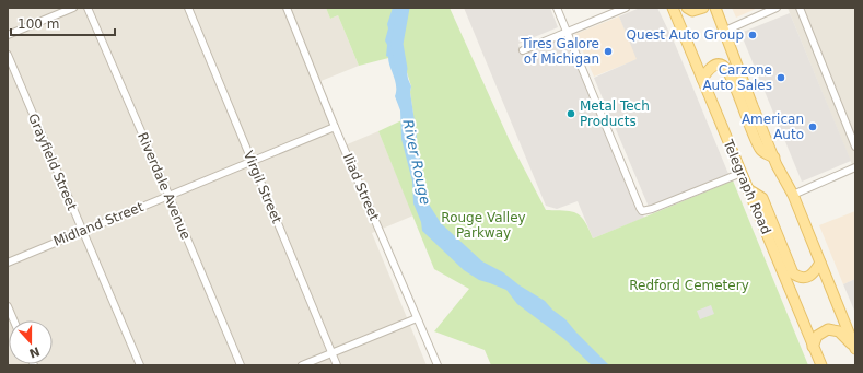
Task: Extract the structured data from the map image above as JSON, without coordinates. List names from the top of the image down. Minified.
{"streets":{"main road":["Telegraph Road"],"street":["Grayfield Street","Riverdale Avenue","Virgil Street","Iliad Street","Midland Street"]},"crossings":[["Grayfield Street","Midland Street"],["Riverdale Avenue","Midland Street"],["Virgil Street","Midland Street"],["Iliad Street","Midland Street"]],"water":["River Rouge"],"parks":["Rouge Valley Parkway","Redford Cemetery"],"places":["Quest Auto Group","Tires Galore of Michigan","Carzone Auto Sales","Metal Tech Products","American Auto"],"scale_bar":"100 m","north":"bottom"}
